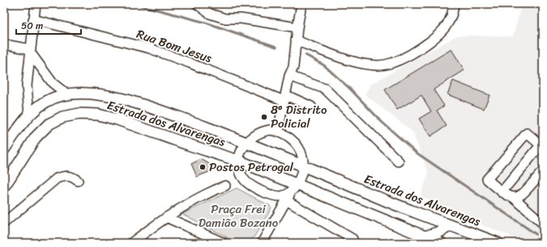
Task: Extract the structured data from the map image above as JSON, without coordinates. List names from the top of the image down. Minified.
{"streets":{"main road":["Estrada dos Alvarengas"],"street":["Rua Bom Jesus"]},"parks":["Praça Frei Damião Bozano"],"places":["8º Distrito Policial","Postos Petrogal"],"scale_bar":"50 m"}
